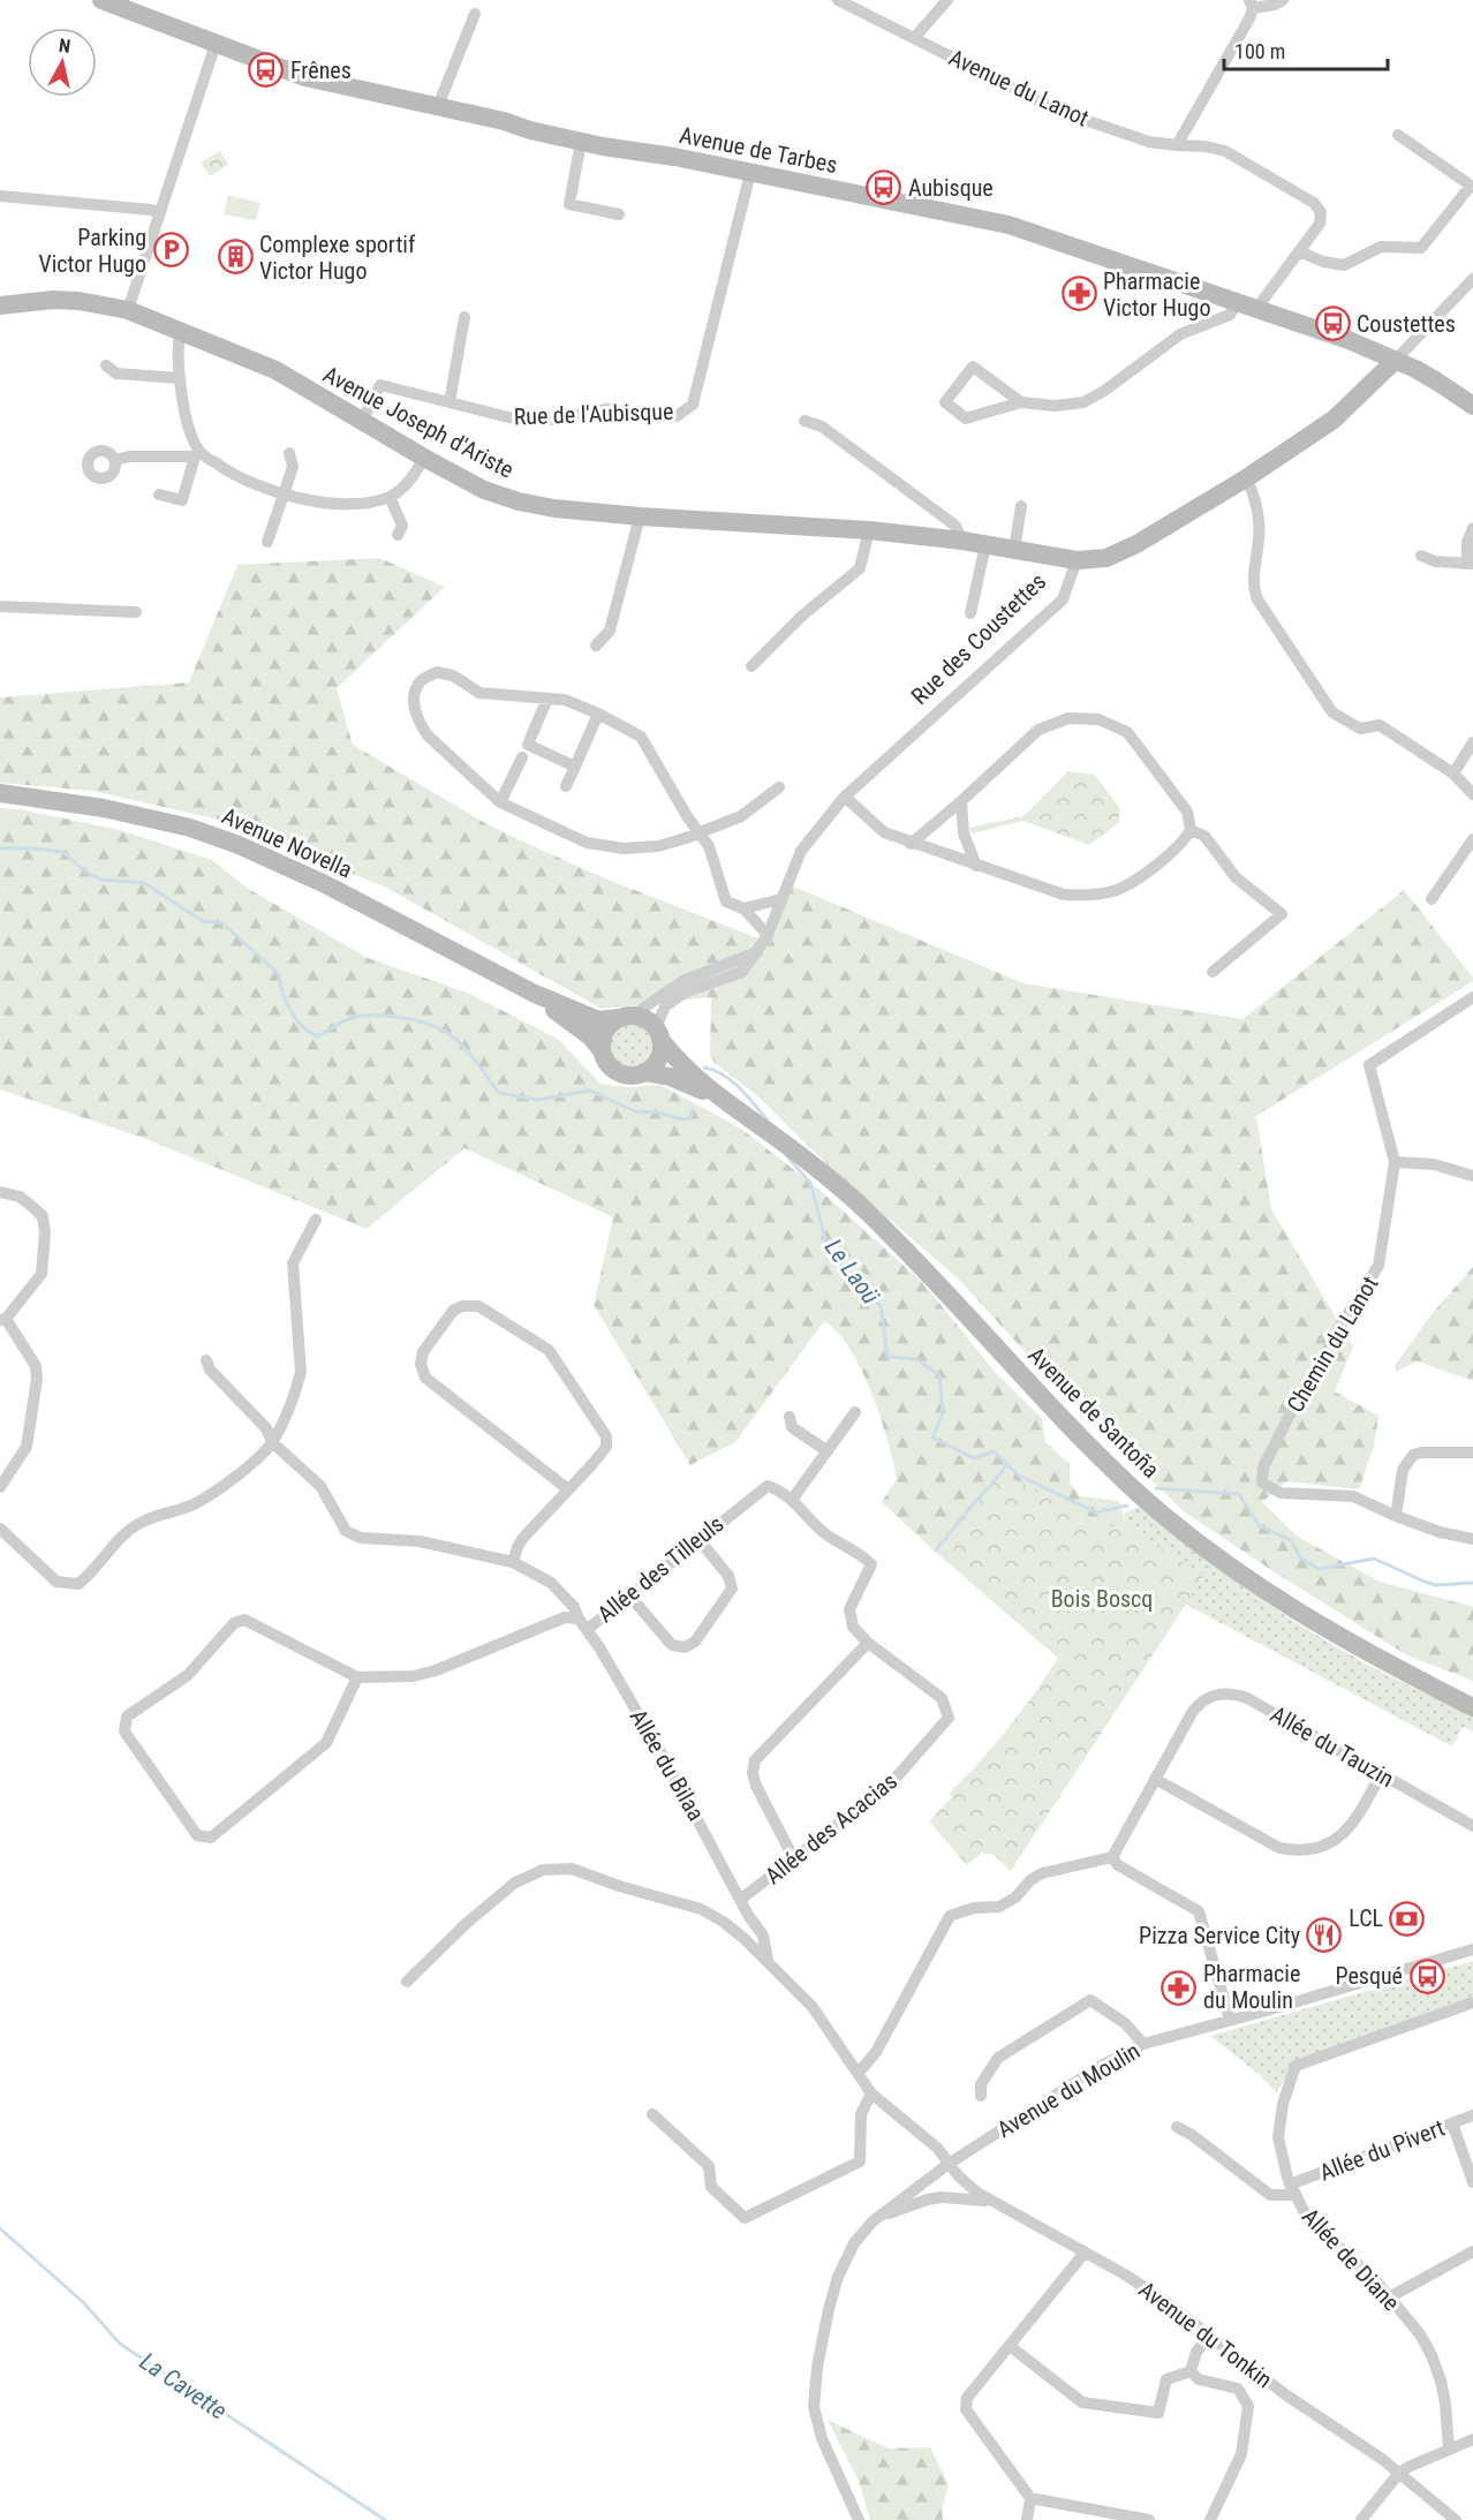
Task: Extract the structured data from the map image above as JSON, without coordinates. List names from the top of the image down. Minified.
{"streets":{"street":["Avenue du Lanot","Avenue de Tarbes","Rue de l'Aubisque","Avenue Joseph d'Ariste","Rue des Coustettes","Avenue Novella","Chemin du Lanot","Avenue de Santoña","Allée des Tilleuls","Allée du Tauzin","Allée du Bilaa","Allée des Acacias","Avenue du Moulin","Allée du Pivert","Allée de Diane","Avenue du Tonkin"]},"crossings":[["Avenue du Lanot","Avenue de Tarbes"],["Avenue de Tarbes","Rue de l'Aubisque"],["Rue de l'Aubisque","Avenue Joseph d'Ariste"],["Avenue Joseph d'Ariste","Rue des Coustettes"],["Rue des Coustettes","Avenue Novella"],["Rue des Coustettes","Avenue de Santoña"],["Avenue Novella","Avenue de Santoña"],["Allée des Tilleuls","Allée du Bilaa"],["Allée des Tilleuls","Allée des Acacias"],["Allée du Bilaa","Allée des Acacias"],["Allée du Bilaa","Avenue du Tonkin"],["Avenue du Moulin","Avenue du Tonkin"],["Allée du Pivert","Allée de Diane"]],"water":["Le Laoü","La Cavette"],"parks":["Bois Boscq"],"places":{"bus stop":["Frênes","Aubisque","Coustettes","Pesqué"],"parking":["Parking Victor Hugo"],"building":["Complexe sportif Victor Hugo"],"pharmacy":["Pharmacie Victor Hugo","Pharmacie du Moulin"],"bank":["LCL"],"restaurant":["Pizza Service City"]},"scale_bar":"100 m","north":"top"}
